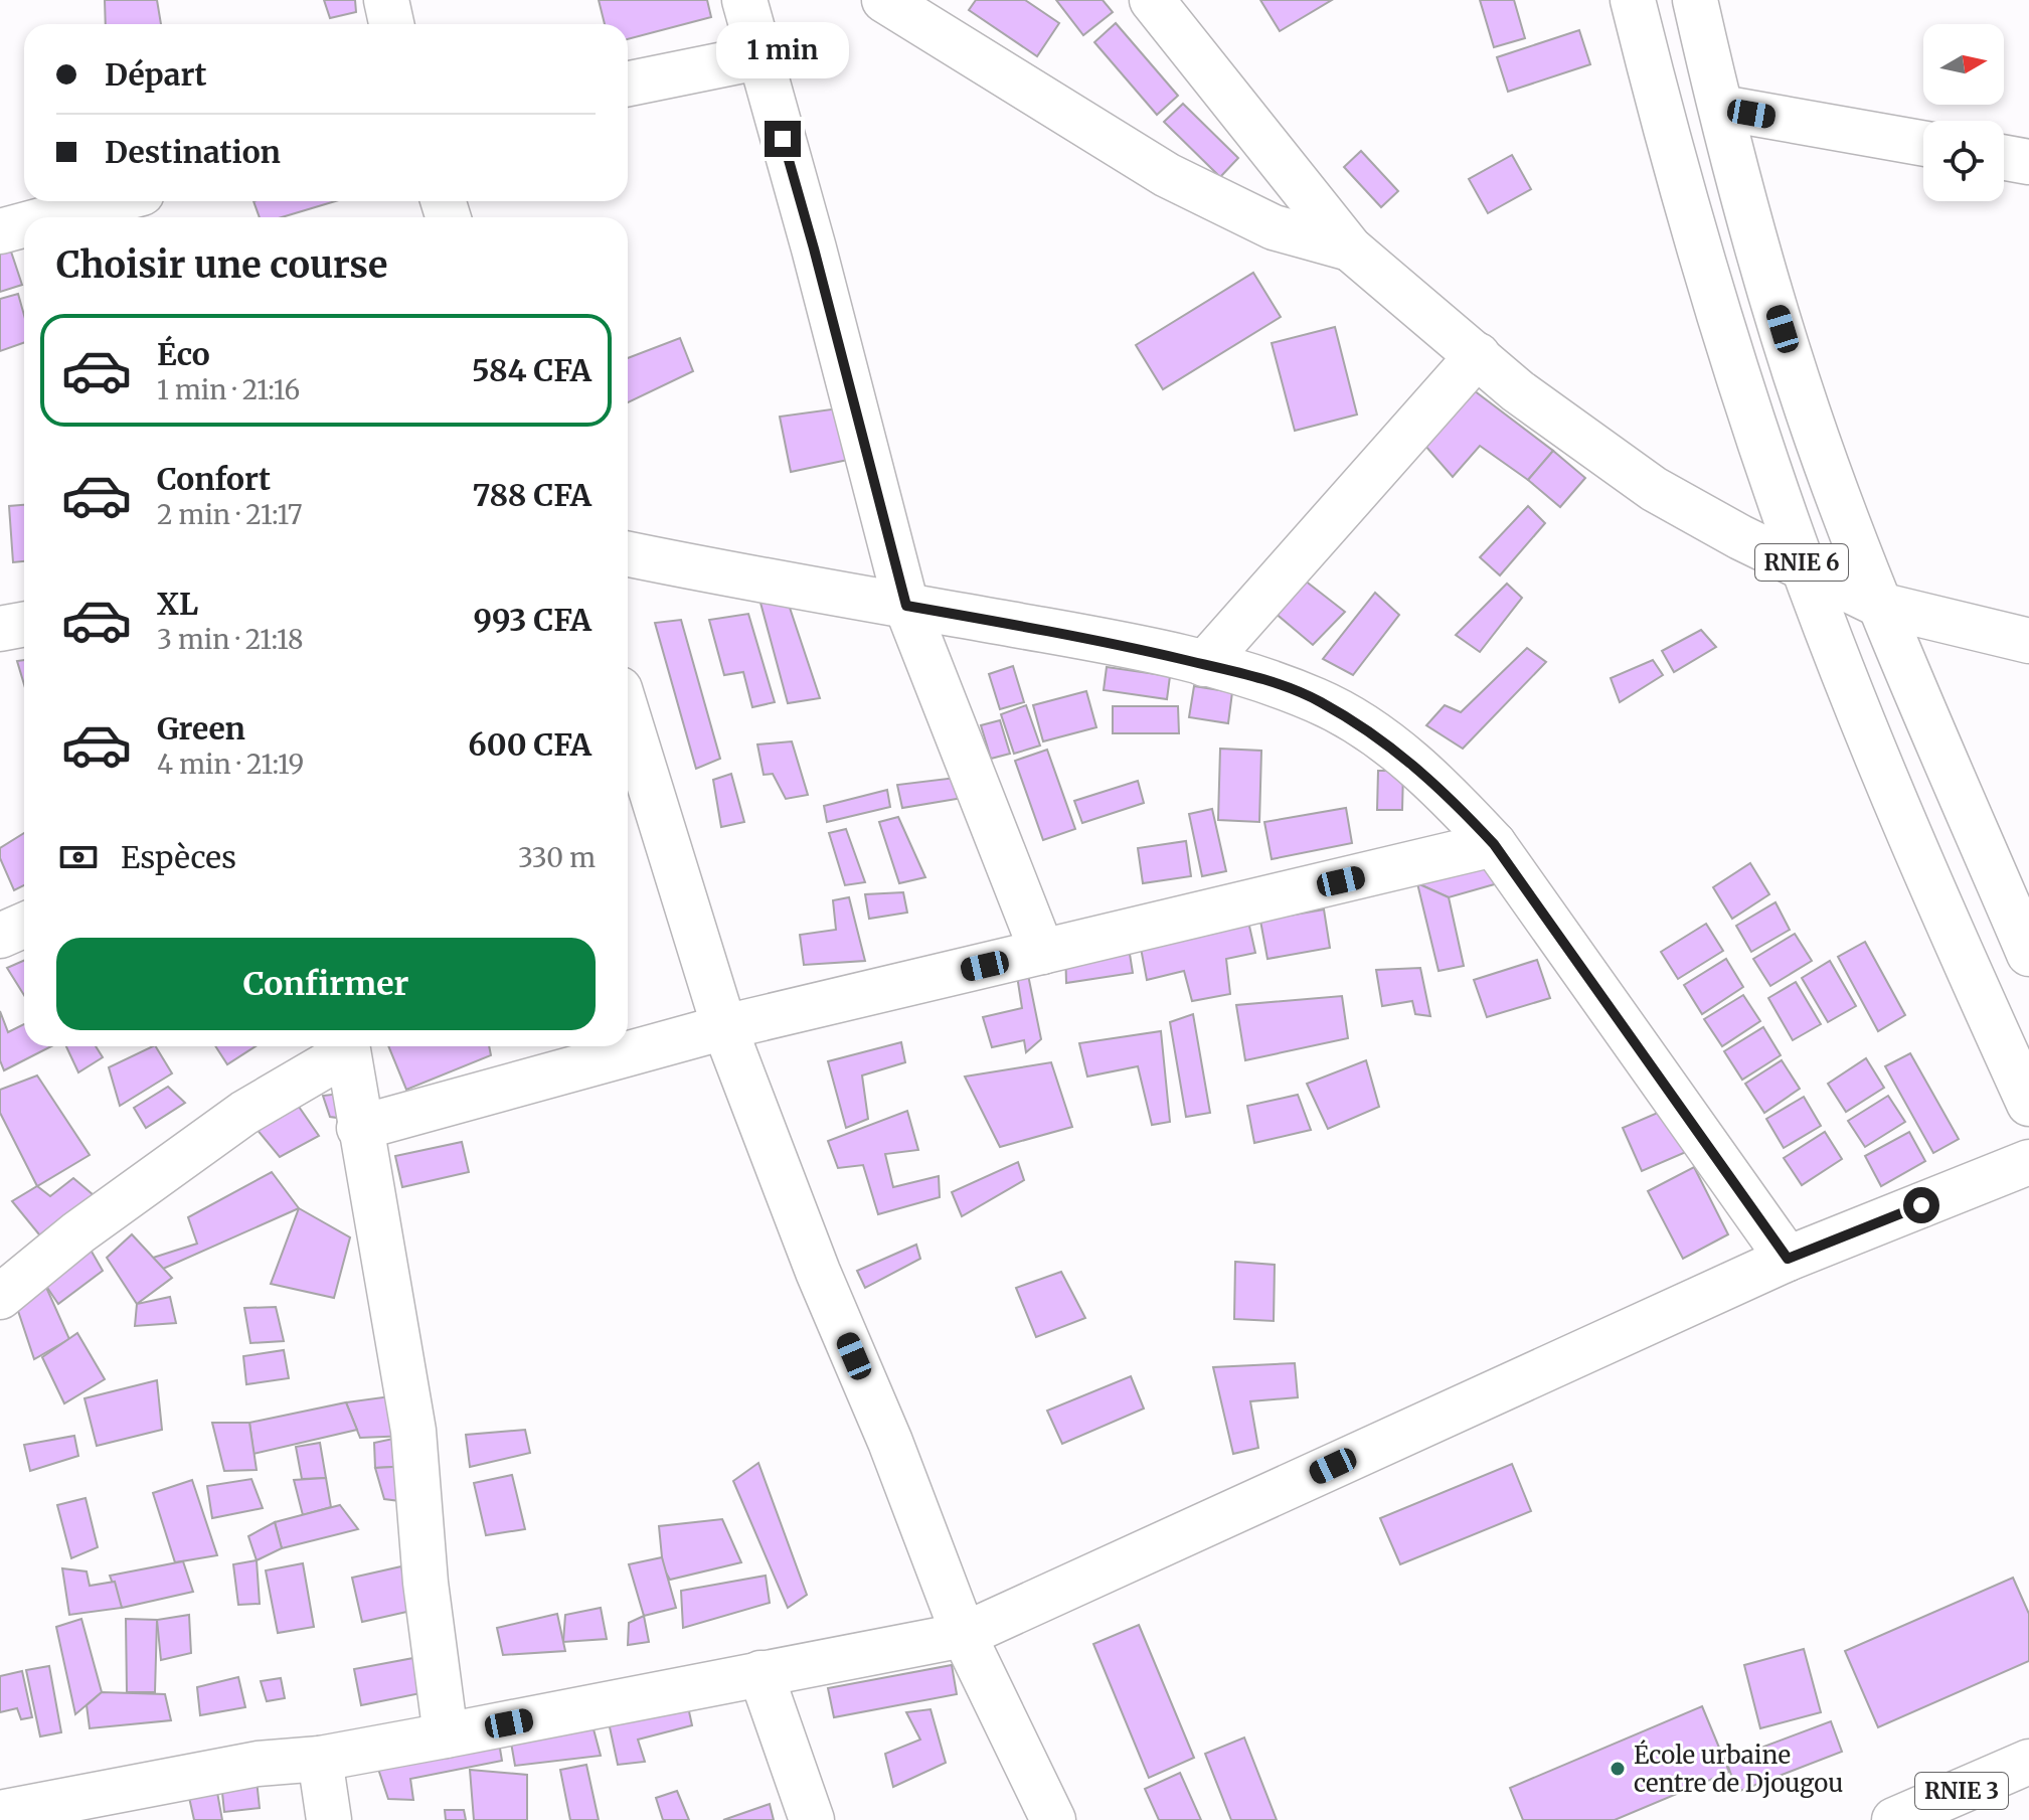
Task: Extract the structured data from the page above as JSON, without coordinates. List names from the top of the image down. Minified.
{"streets":{"main road":["RNIE 6","RNIE 3"]},"places":["École urbaine centre de Djougou"],"north":"right","page":{"bubble":"1 min","banner":["Départ","Destination"],"heading":"Choisir une course","list":[{"name":"Éco","note":"1 min · 21:16","value":"584 CFA"},{"name":"Confort","note":"2 min · 21:17","value":"788 CFA"},{"name":"XL","note":"3 min · 21:18","value":"993 CFA"},{"name":"Green","note":"4 min · 21:19","value":"600 CFA"}],"pay":["Espèces","330 m"],"buttons":"Confirmer"}}
